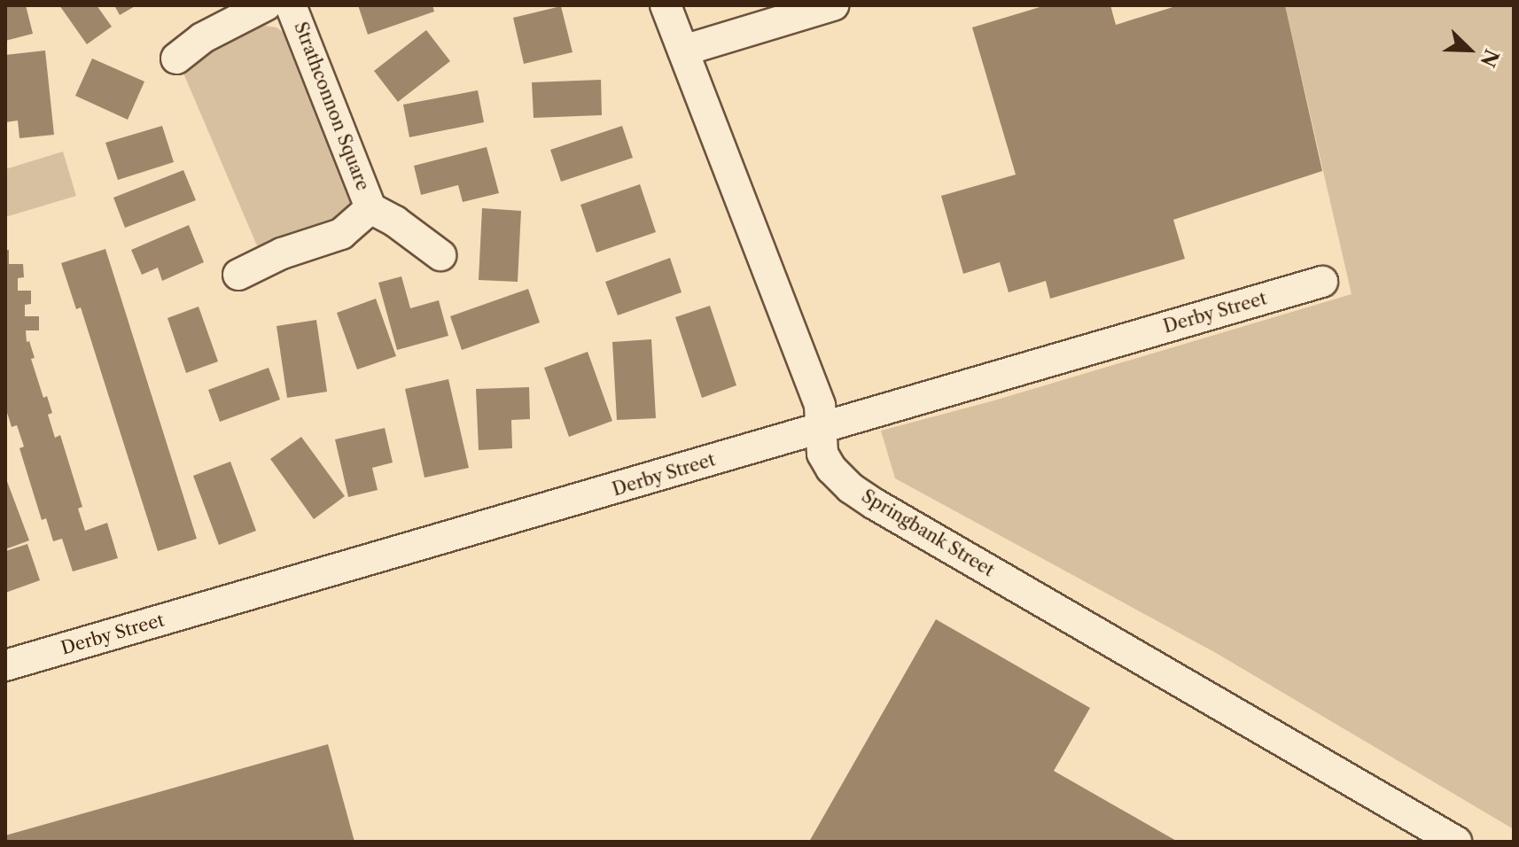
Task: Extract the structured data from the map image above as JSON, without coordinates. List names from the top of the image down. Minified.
{"streets":{"street":["Strathconnon Square","Derby Street","Springbank Street"]},"crossings":[["Derby Street","Springbank Street"]],"north":"bottom right"}
